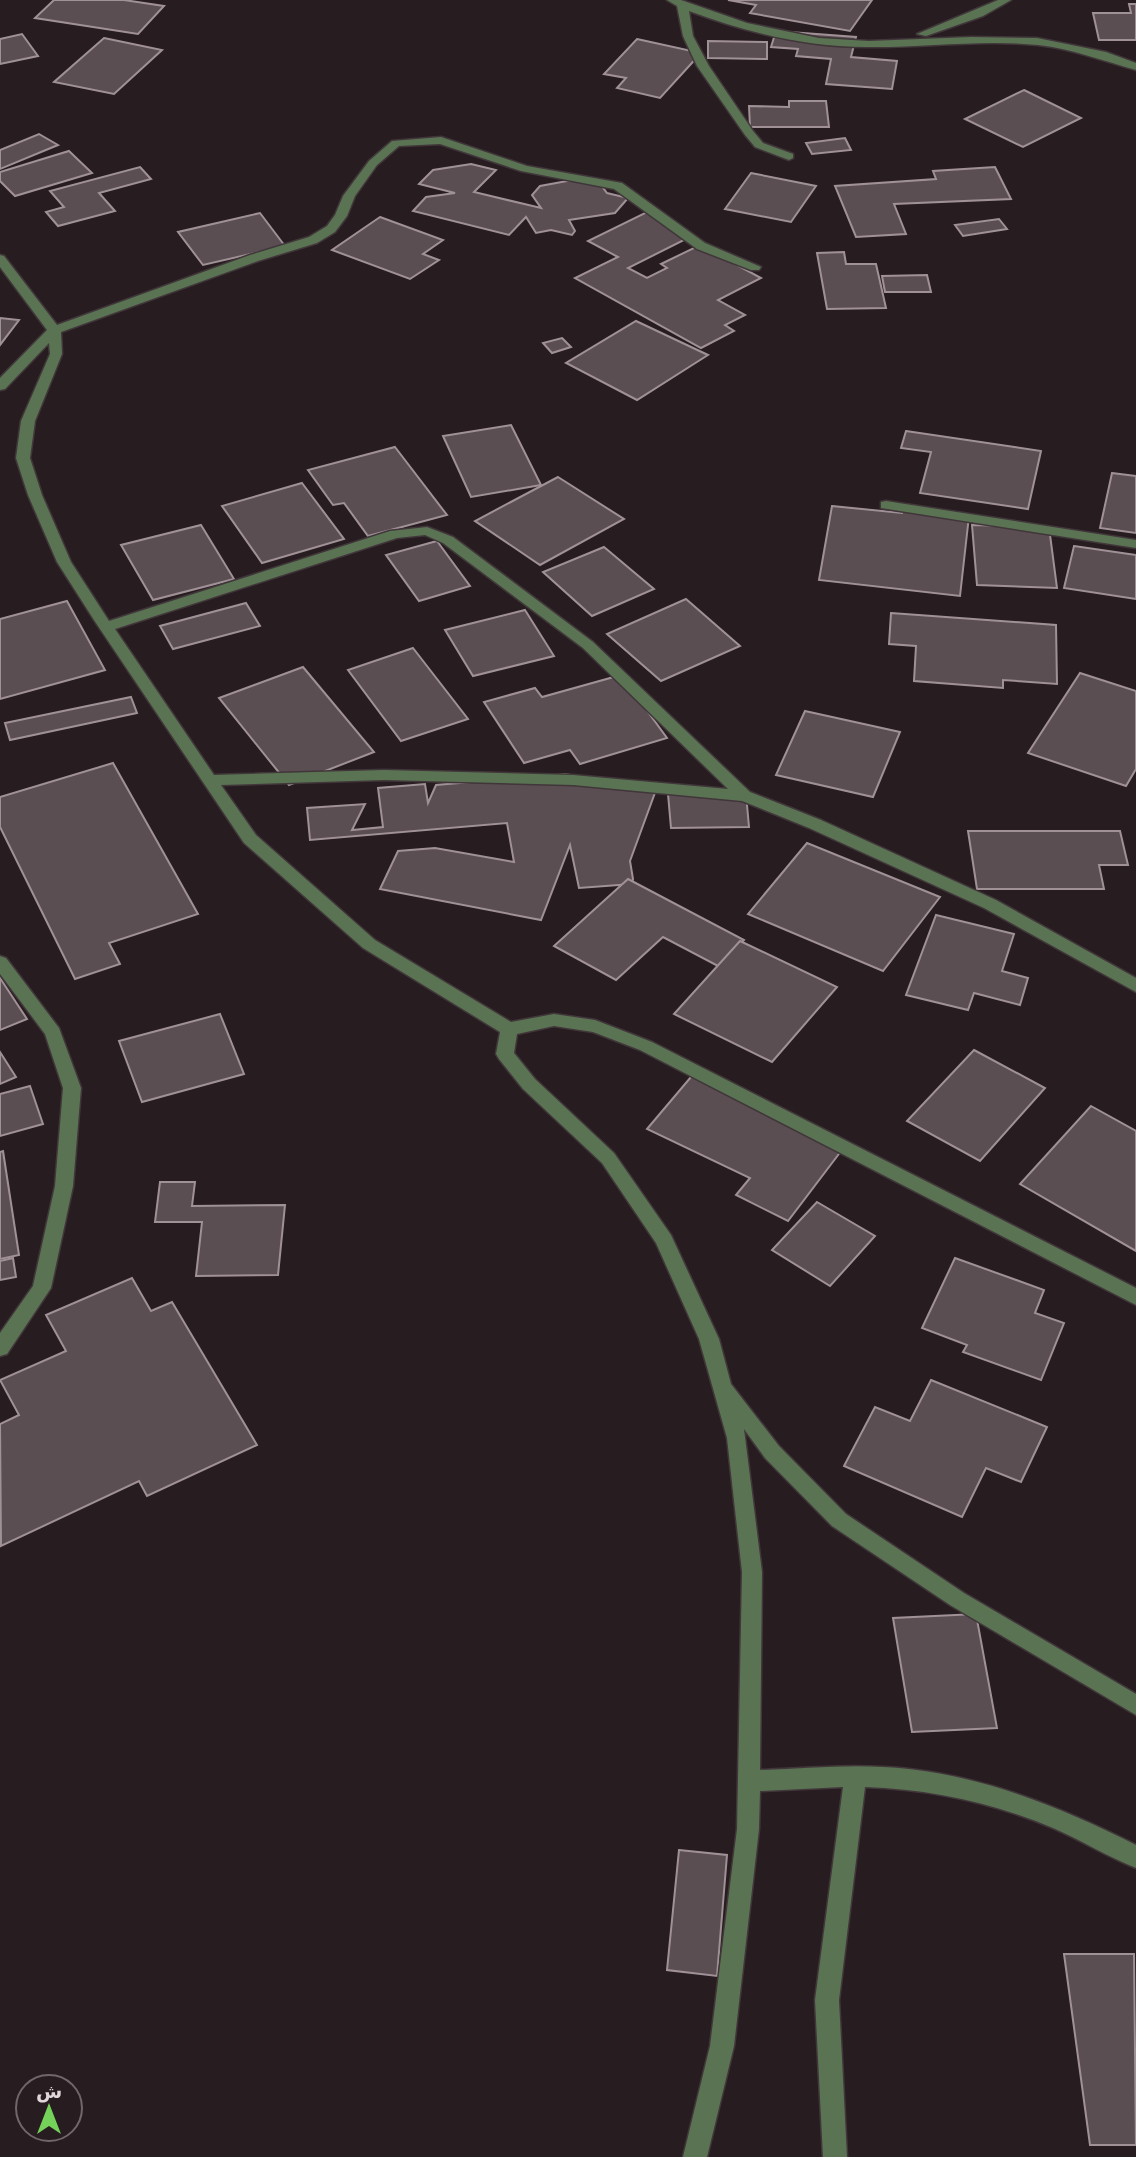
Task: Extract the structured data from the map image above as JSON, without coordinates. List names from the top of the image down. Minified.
{"north":"top"}
